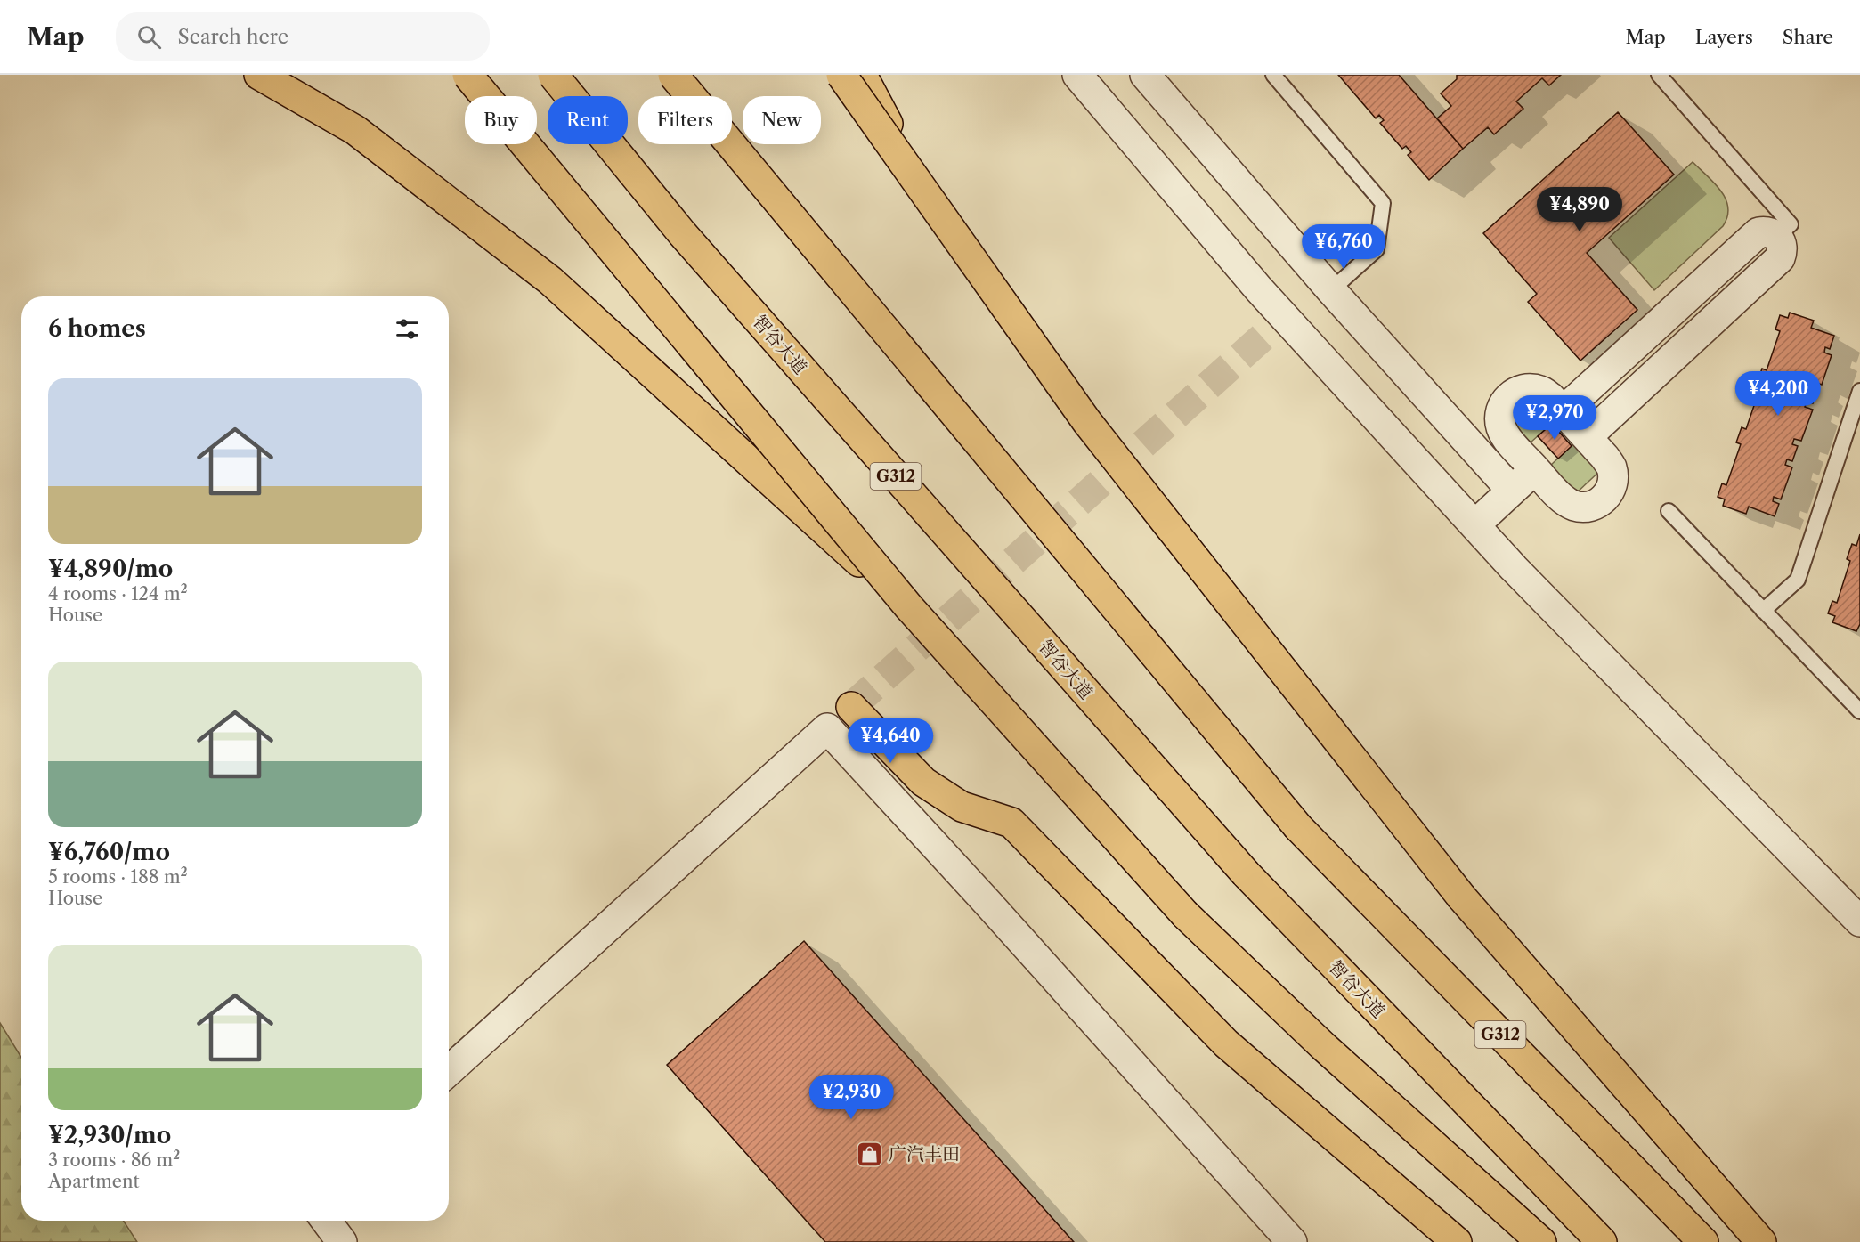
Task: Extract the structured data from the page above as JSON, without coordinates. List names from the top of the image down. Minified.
{"streets":{"main road":["智谷大道","G312"]},"places":{"shop":["广汽丰田"]},"page":{"header":"Map","search":"Search here","nav":["Map","Layers","Share"],"chip":["Buy","Rent","Filters","New"],"price":["¥4,890","¥6,760","¥4,200","¥2,970","¥4,640","¥2,930"],"heading":"6 homes","list":[{"name":"¥4,890/mo","note":"4 rooms · 124 m² · House"},{"name":"¥6,760/mo","note":"5 rooms · 188 m² · House"},{"name":"¥2,930/mo","note":"3 rooms · 86 m² · Apartment"}]}}
